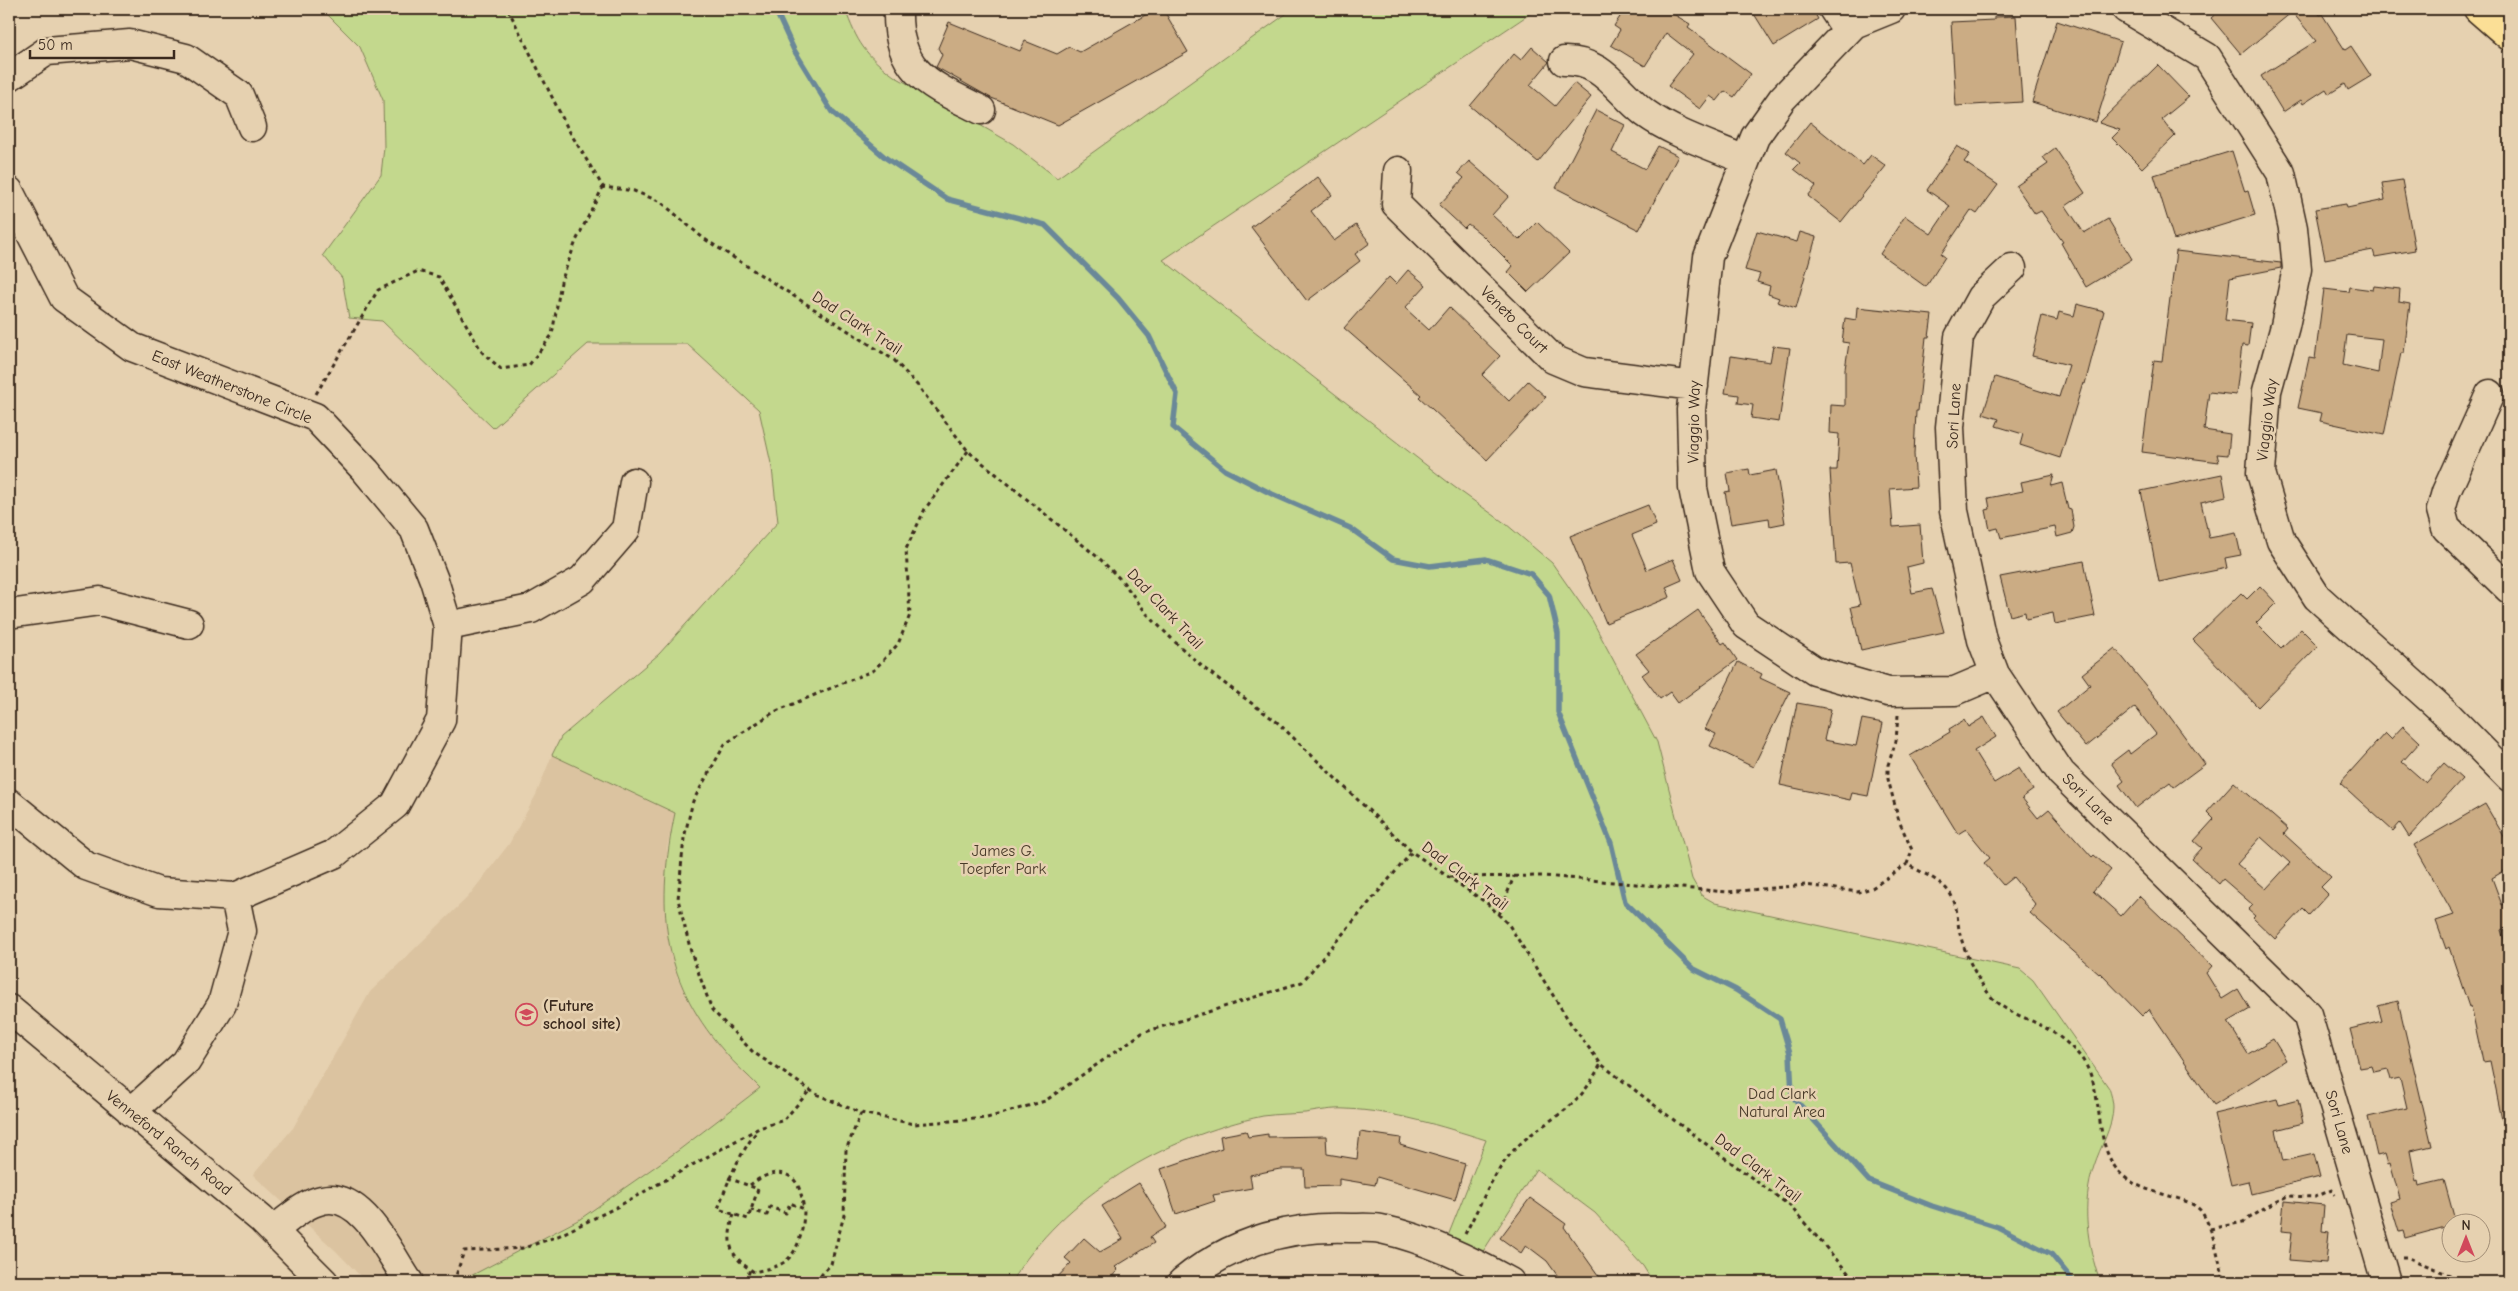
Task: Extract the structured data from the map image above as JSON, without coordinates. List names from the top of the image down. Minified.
{"streets":{"street":["Veneto Court","East Weatherstone Circle","Sori Lane","Viaggio Way","Venneford Ranch Road"],"path":["Dad Clark Trail"]},"crossings":[["Veneto Court","Viaggio Way"],["Sori Lane","Viaggio Way"]],"parks":["James G. Toepfer Park","Dad Clark Natural Area"],"places":{"school or university":["(Future school site)"]},"scale_bar":"50 m","north":"top"}
